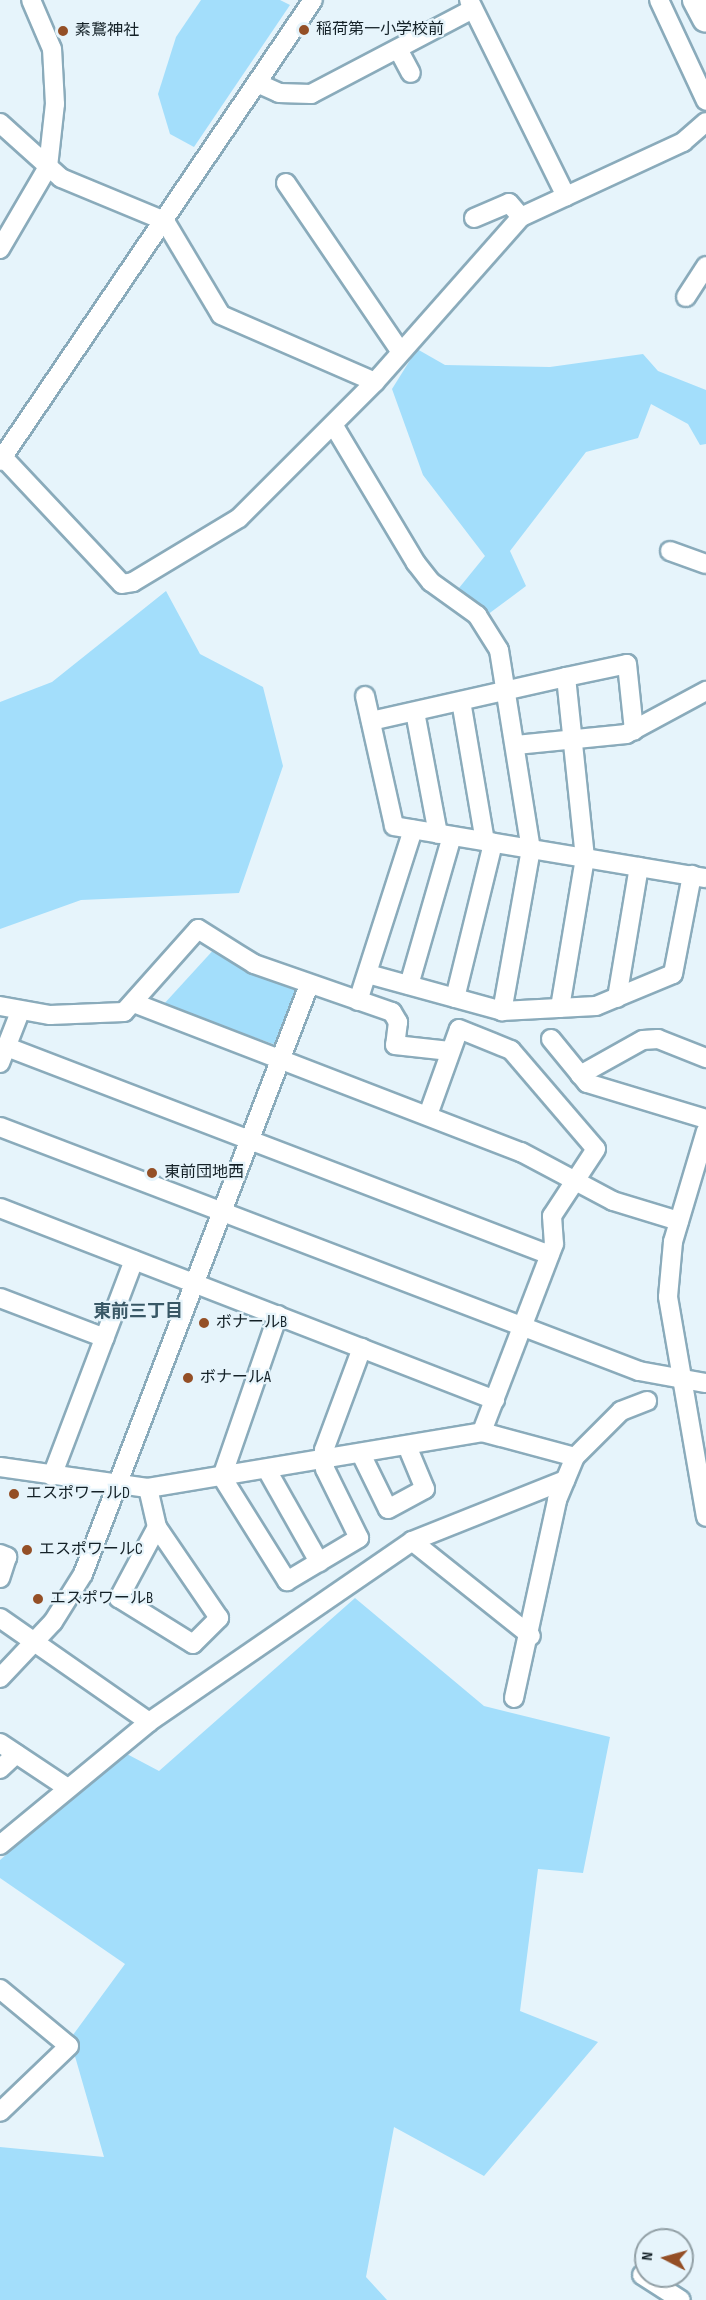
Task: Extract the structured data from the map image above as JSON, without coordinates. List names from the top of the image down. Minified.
{"districts":["東前三丁目"],"places":["稲荷第一小学校前","素鵞神社","東前団地西","ボナールB","ボナールA","エスポワールD","エスポワールC","エスポワールB"],"north":"left"}
